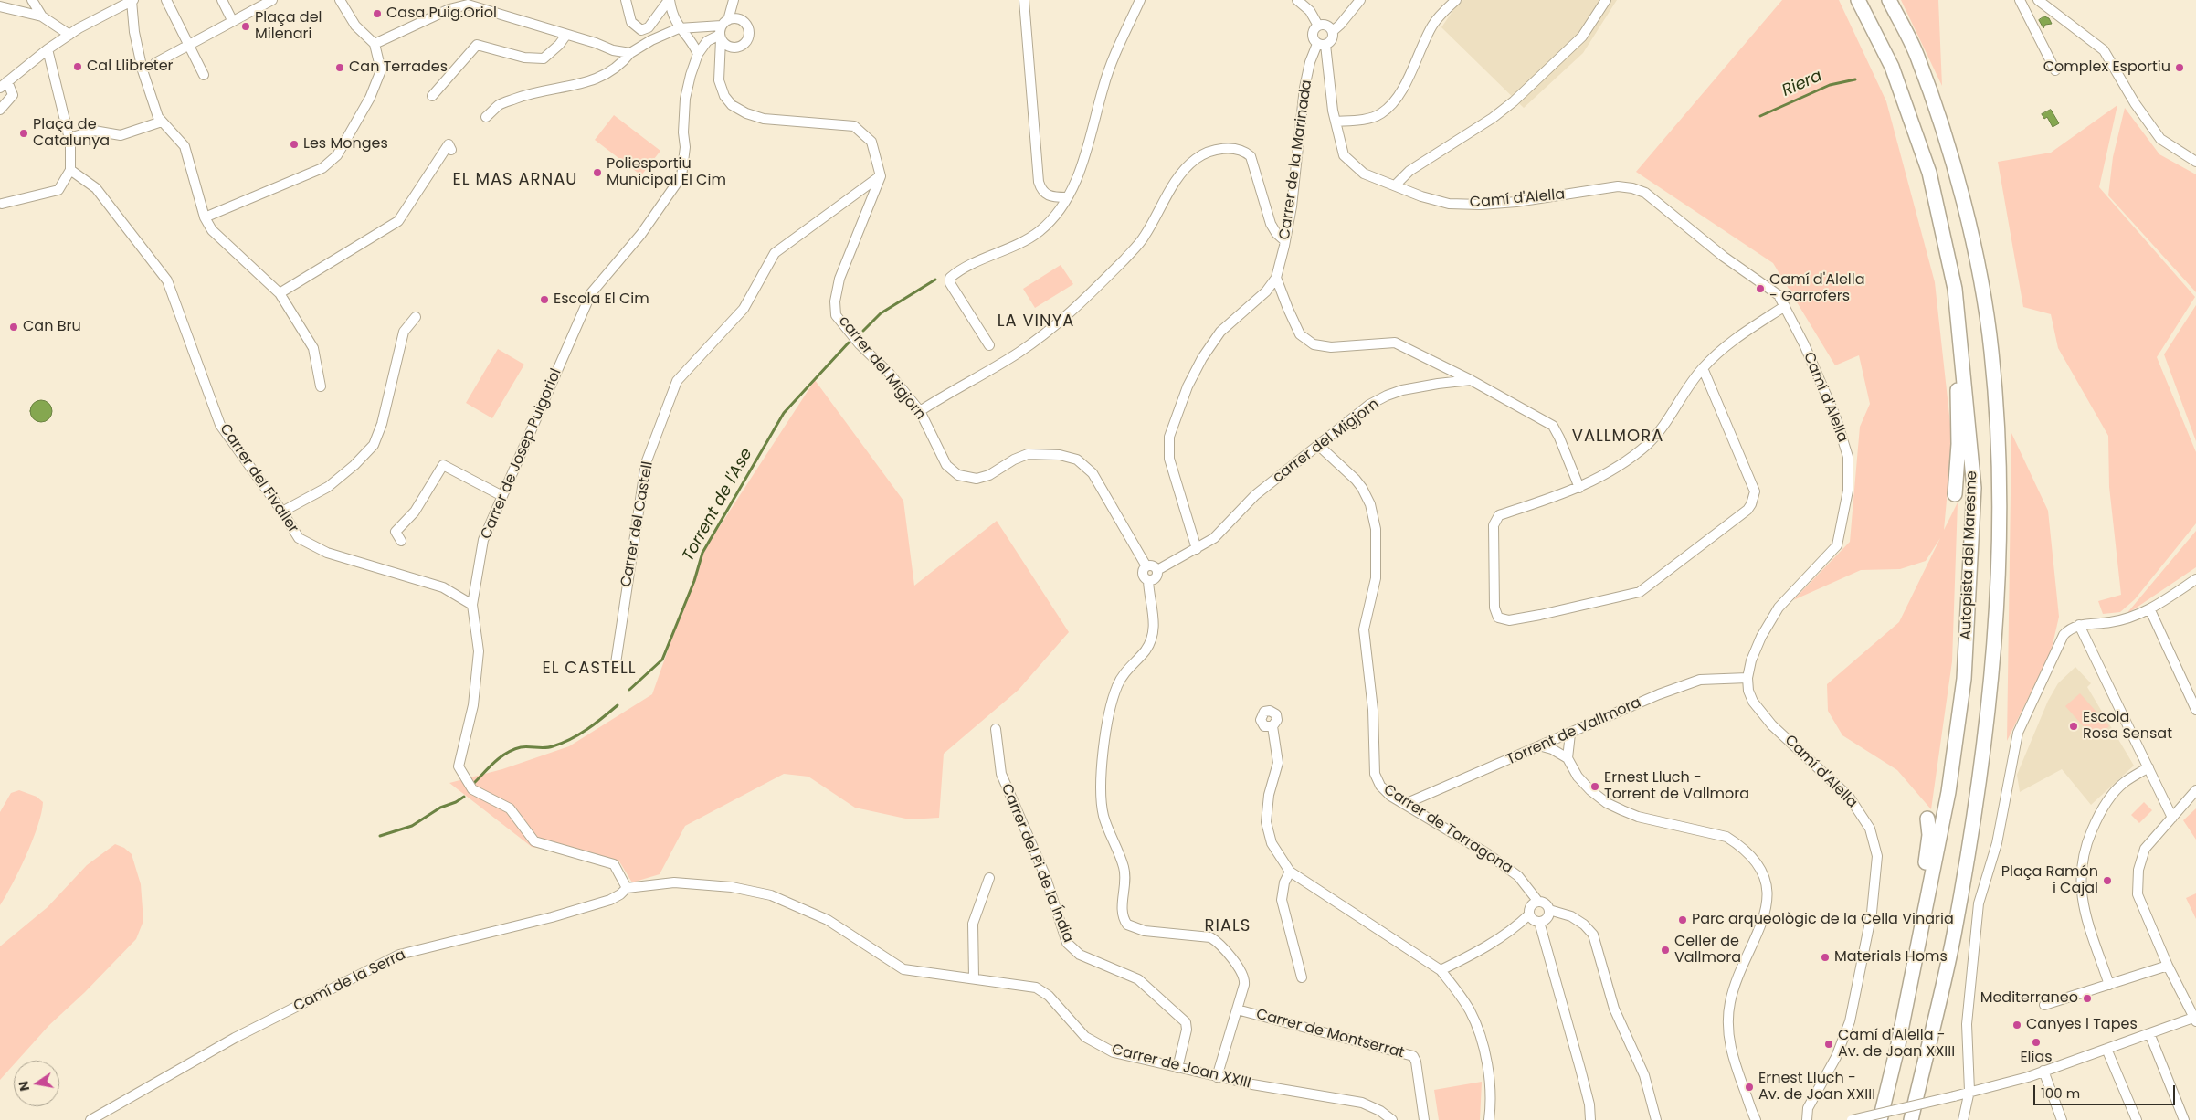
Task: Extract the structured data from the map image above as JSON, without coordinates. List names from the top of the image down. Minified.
{"streets":{"highway":["Autopista del Maresme"],"street":["Carrer de la Marinada","Camí d'Alella","carrer del Migjorn","Carrer de Josep Puigoriol","Carrer del Fivaller","Carrer del Castell","Torrent de Vallmora","Carrer de Tarragona","Carrer del Pi de la Índia","Camí de la Serra","Carrer de Montserrat","Carrer de Joan XXIII"]},"crossings":[["Carrer de la Marinada","Camí d'Alella"],["Camí d'Alella","Torrent de Vallmora"],["carrer del Migjorn","Carrer del Castell"],["carrer del Migjorn","Carrer de Tarragona"],["Carrer de Josep Puigoriol","Carrer del Fivaller"],["Carrer de Josep Puigoriol","Camí de la Serra"],["Carrer de Josep Puigoriol","Carrer de Joan XXIII"],["Torrent de Vallmora","Carrer de Tarragona"],["Carrer del Pi de la Índia","Carrer de Joan XXIII"],["Camí de la Serra","Carrer de Joan XXIII"]],"districts":["EL MAS ARNAU","LA VINYA","VALLMORA","EL CASTELL","RIALS"],"water":["Riera","Torrent de l'Ase"],"places":["Casa Puig.Oriol","Plaça del Milenari","Cal Llibreter","Can Terrades","Complex Esportiu","Plaça de Catalunya","Les Monges","Poliesportiu Municipal El Cim","Camí d'Alella - Garrofers","Escola El Cim","Can Bru","Escola Rosa Sensat","Ernest Lluch - Torrent de Vallmora","Plaça Ramón i Cajal","Parc arqueològic de la Cella Vinaria","Celler de Vallmora","Materials Homs","Mediterraneo","Canyes i Tapes","Elias","Camí d'Alella - Av. de Joan XXIII","Ernest Lluch - Av. de Joan XXIII"],"scale_bar":"100 m","north":"left"}
